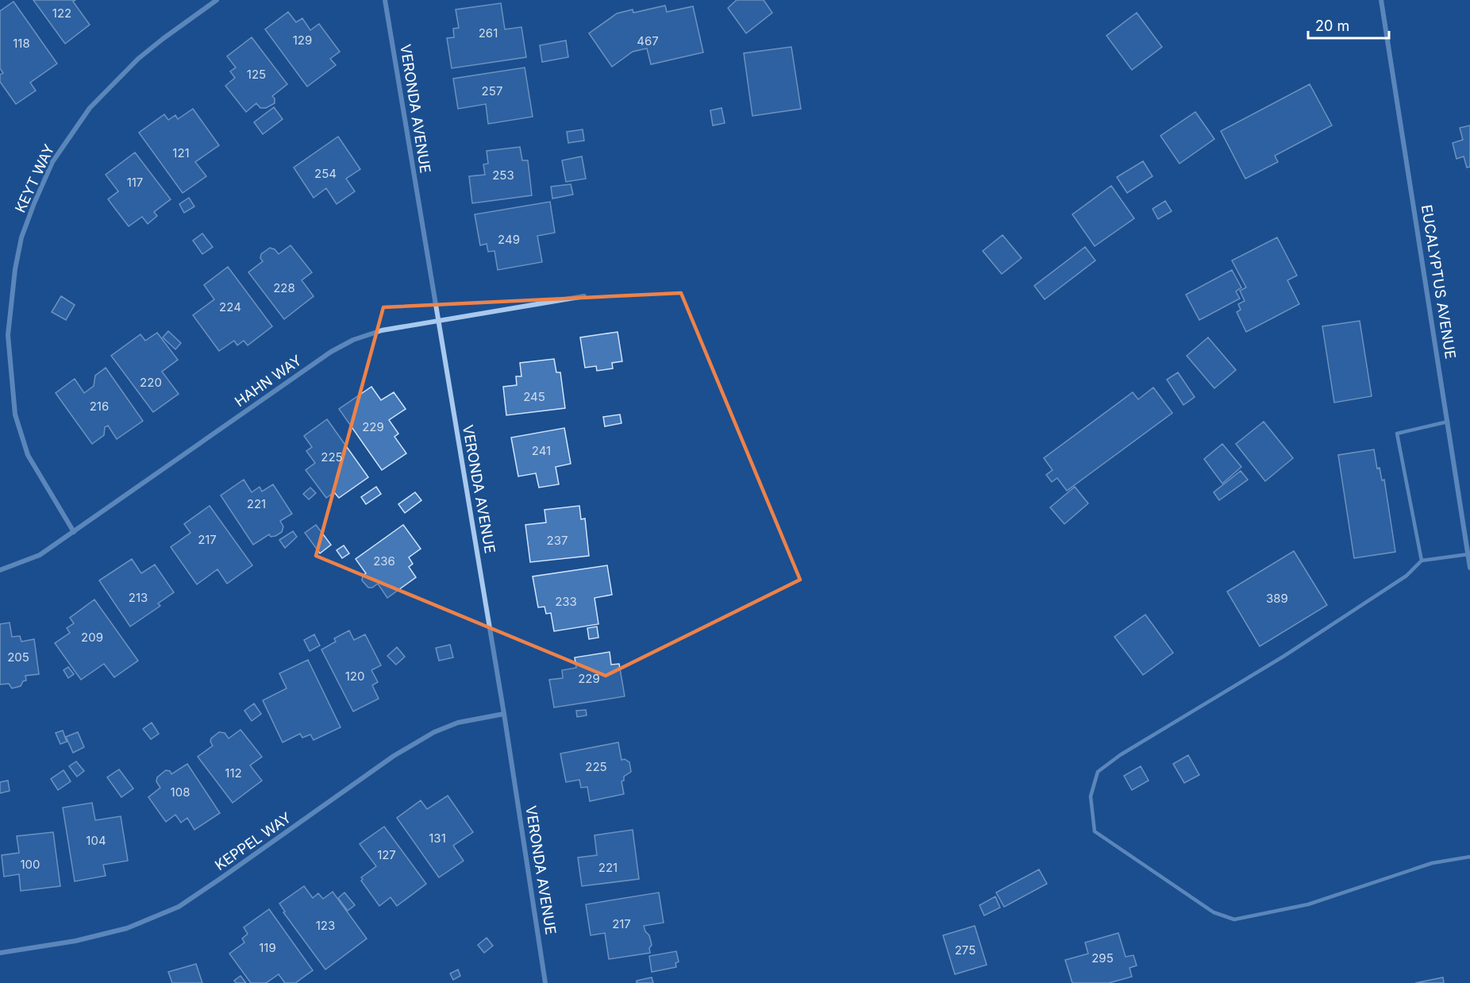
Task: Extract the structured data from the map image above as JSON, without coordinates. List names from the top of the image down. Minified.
{"streets":{"street":["VERONDA AVENUE","KEYT WAY","EUCALYPTUS AVENUE","HAHN WAY","KEPPEL WAY"]},"crossings":[["VERONDA AVENUE","HAHN WAY"],["VERONDA AVENUE","KEPPEL WAY"],["KEYT WAY","HAHN WAY"]],"house_numbers":["122","261","129","467","118","125","257","121","254","253","117","249","228","224","220","245","216","229","241","225","221","217","237","236","213","389","233","209","205","120","229","225","112","108","131","104","127","100","221","217","123","119","275","295"],"scale_bar":"20 m"}
